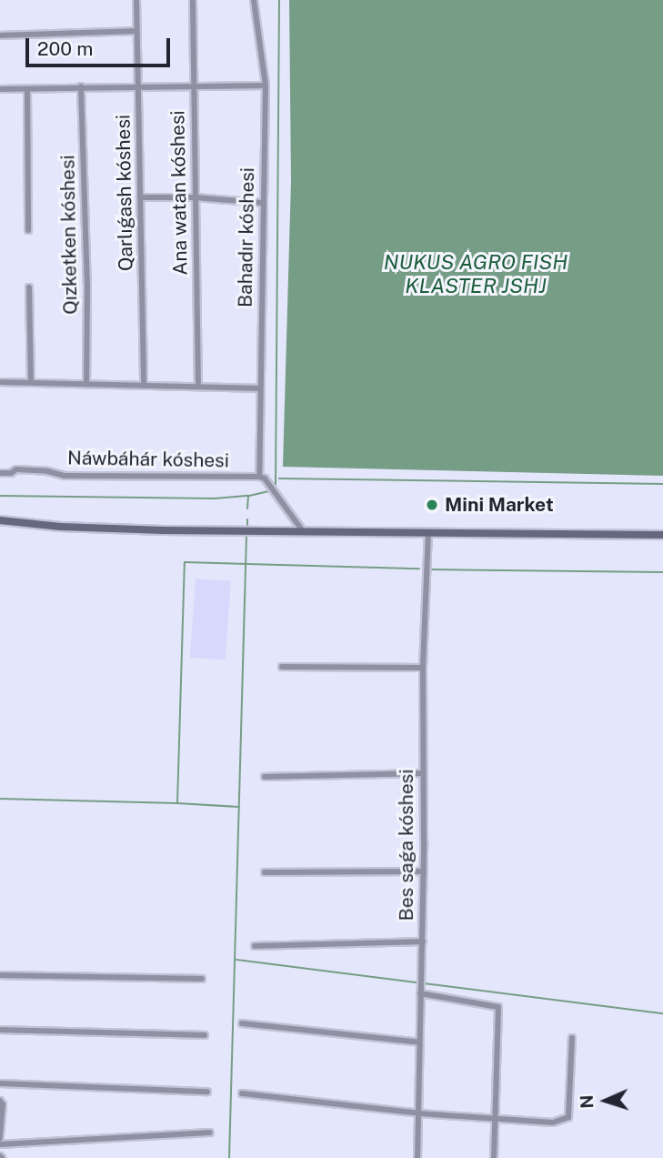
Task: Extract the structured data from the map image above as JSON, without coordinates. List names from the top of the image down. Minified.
{"streets":{"street":["Qarlıǵash kóshesi","Ana watan kóshesi","Qızketken kóshesi","Bahadır kóshesi","Náwbáhár kóshesi","Bes saǵa kóshesi"]},"crossings":[["Bahadır kóshesi","Náwbáhár kóshesi"]],"water":["NUKUS AGRO FISH KLASTER JSHJ"],"places":["Mini Market"],"scale_bar":"200 m","north":"left"}
